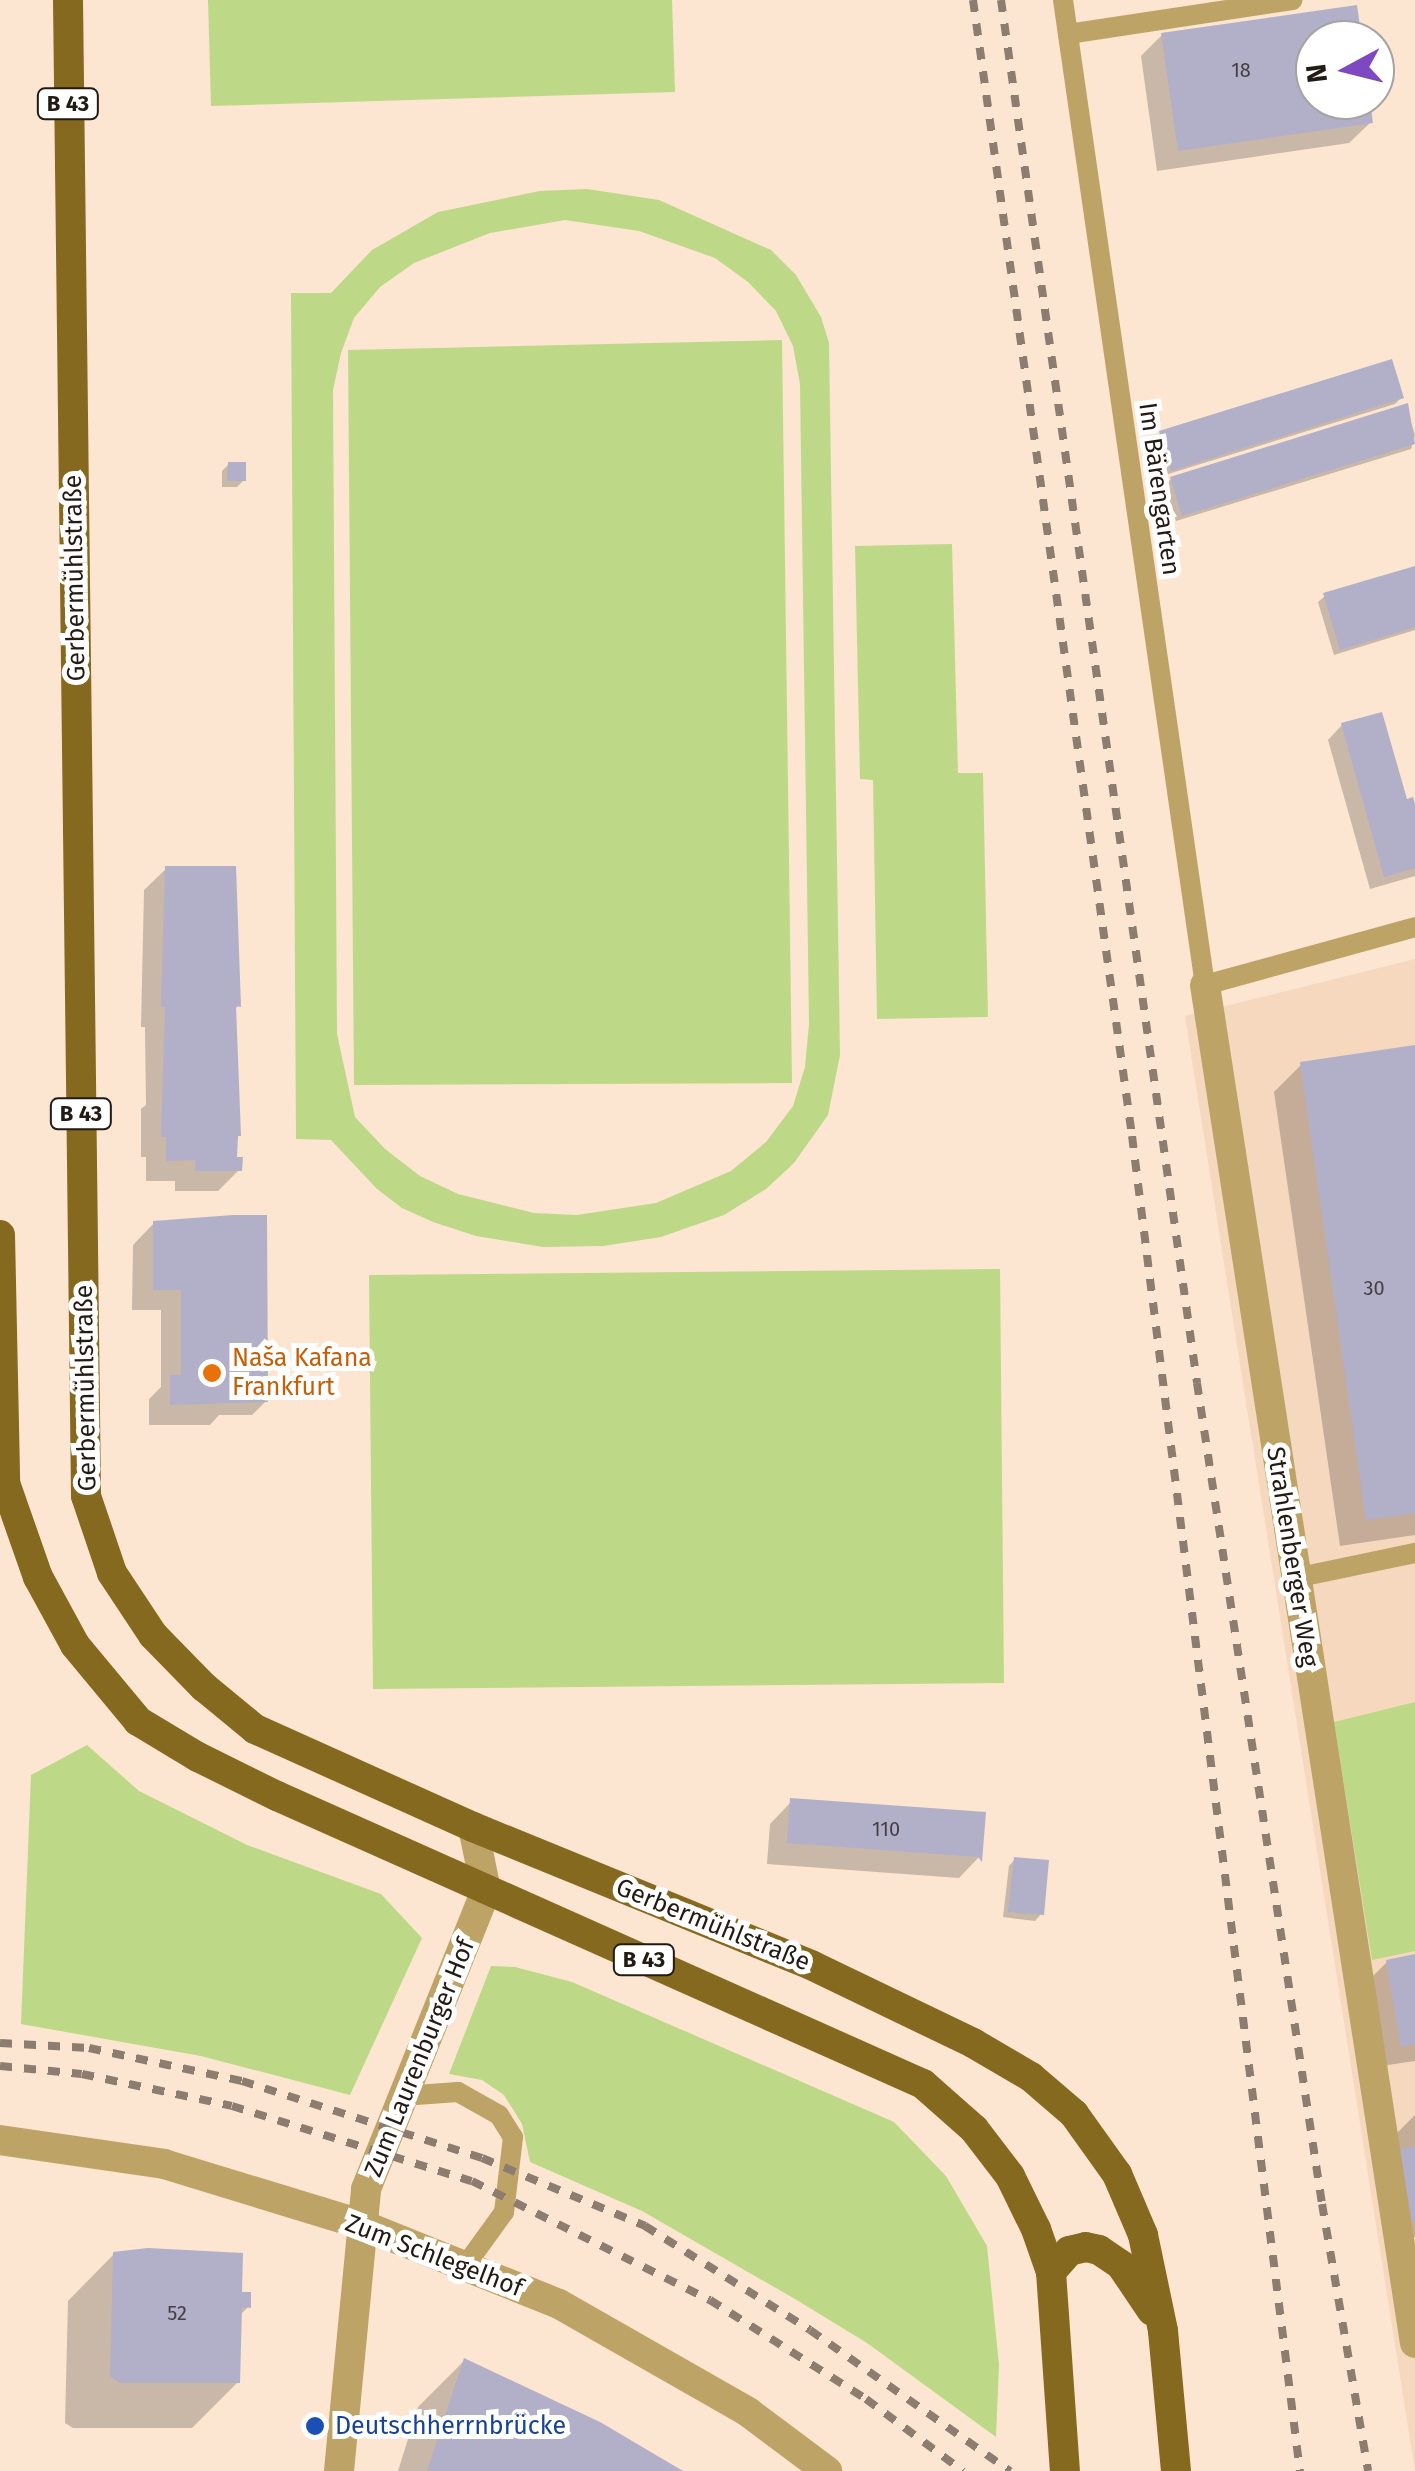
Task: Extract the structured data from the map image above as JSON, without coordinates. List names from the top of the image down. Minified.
{"streets":{"main road":["B 43","Gerbermühlstraße"],"street":["Strahlenberger Weg","Zum Laurenburger Hof","Zum Schlegelhof"],"lane":["Im Bärengarten"]},"crossings":[["B 43","Zum Laurenburger Hof"],["Im Bärengarten","Strahlenberger Weg"],["Zum Laurenburger Hof","Zum Schlegelhof"]],"places":["Naša Kafana Frankfurt","Deutschherrnbrücke"],"house_numbers":["18","30","110","52"],"north":"left"}
